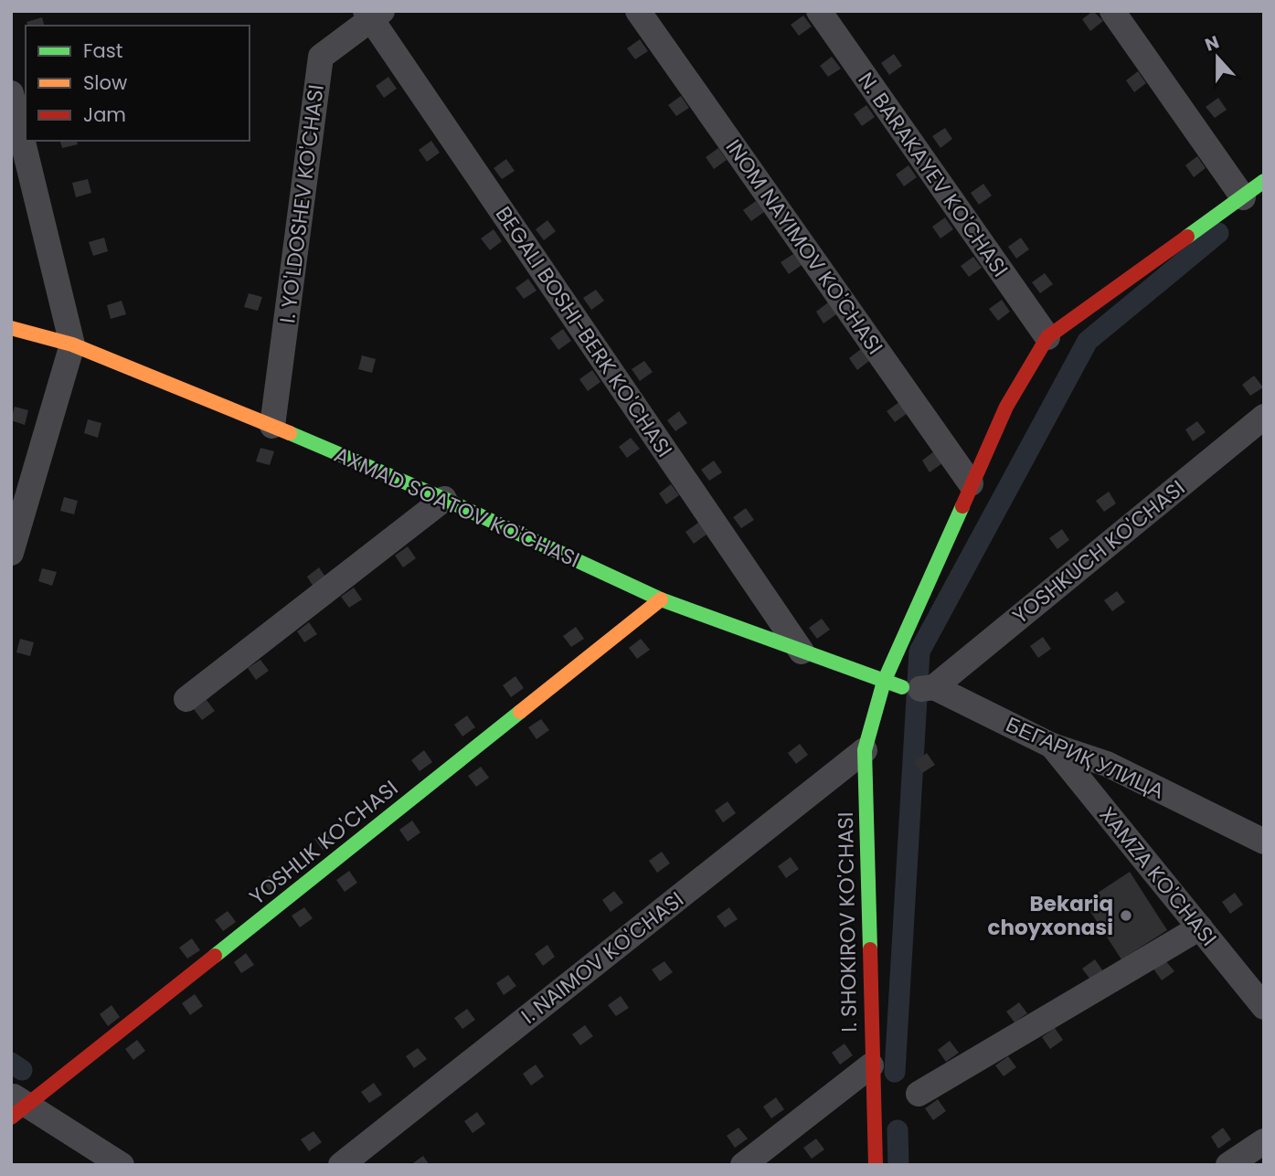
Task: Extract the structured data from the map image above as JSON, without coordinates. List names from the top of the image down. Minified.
{"streets":{"street":["N. BARAKAYEV KO'CHASI","I. YO'LDOSHEV KO'CHASI","INOM NAYIMOV KO'CHASI","BEGALI BOSHI-BERK KO'CHASI","AXMAD SOATOV KO'CHASI","YOSHKUCH KO'CHASI","БЕГАРИҚ УЛИЦА","YOSHLIK KO'CHASI","XAMZA KO'CHASI","I. SHOKIROV KO'CHASI","I. NAIMOV KO'CHASI"]},"crossings":[["N. BARAKAYEV KO'CHASI","I. SHOKIROV KO'CHASI"],["I. YO'LDOSHEV KO'CHASI","BEGALI BOSHI-BERK KO'CHASI"],["I. YO'LDOSHEV KO'CHASI","AXMAD SOATOV KO'CHASI"],["INOM NAYIMOV KO'CHASI","I. SHOKIROV KO'CHASI"],["BEGALI BOSHI-BERK KO'CHASI","AXMAD SOATOV KO'CHASI"],["AXMAD SOATOV KO'CHASI","YOSHKUCH KO'CHASI"],["AXMAD SOATOV KO'CHASI","БЕГАРИҚ УЛИЦА"],["AXMAD SOATOV KO'CHASI","YOSHLIK KO'CHASI"],["AXMAD SOATOV KO'CHASI","I. SHOKIROV KO'CHASI"],["YOSHKUCH KO'CHASI","БЕГАРИҚ УЛИЦА"],["YOSHKUCH KO'CHASI","I. SHOKIROV KO'CHASI"],["БЕГАРИҚ УЛИЦА","XAMZA KO'CHASI"],["БЕГАРИҚ УЛИЦА","I. SHOKIROV KO'CHASI"],["I. SHOKIROV KO'CHASI","I. NAIMOV KO'CHASI"]],"places":["Bekariq choyxonasi"],"legend":["Fast","Slow","Jam"],"north":"top"}
